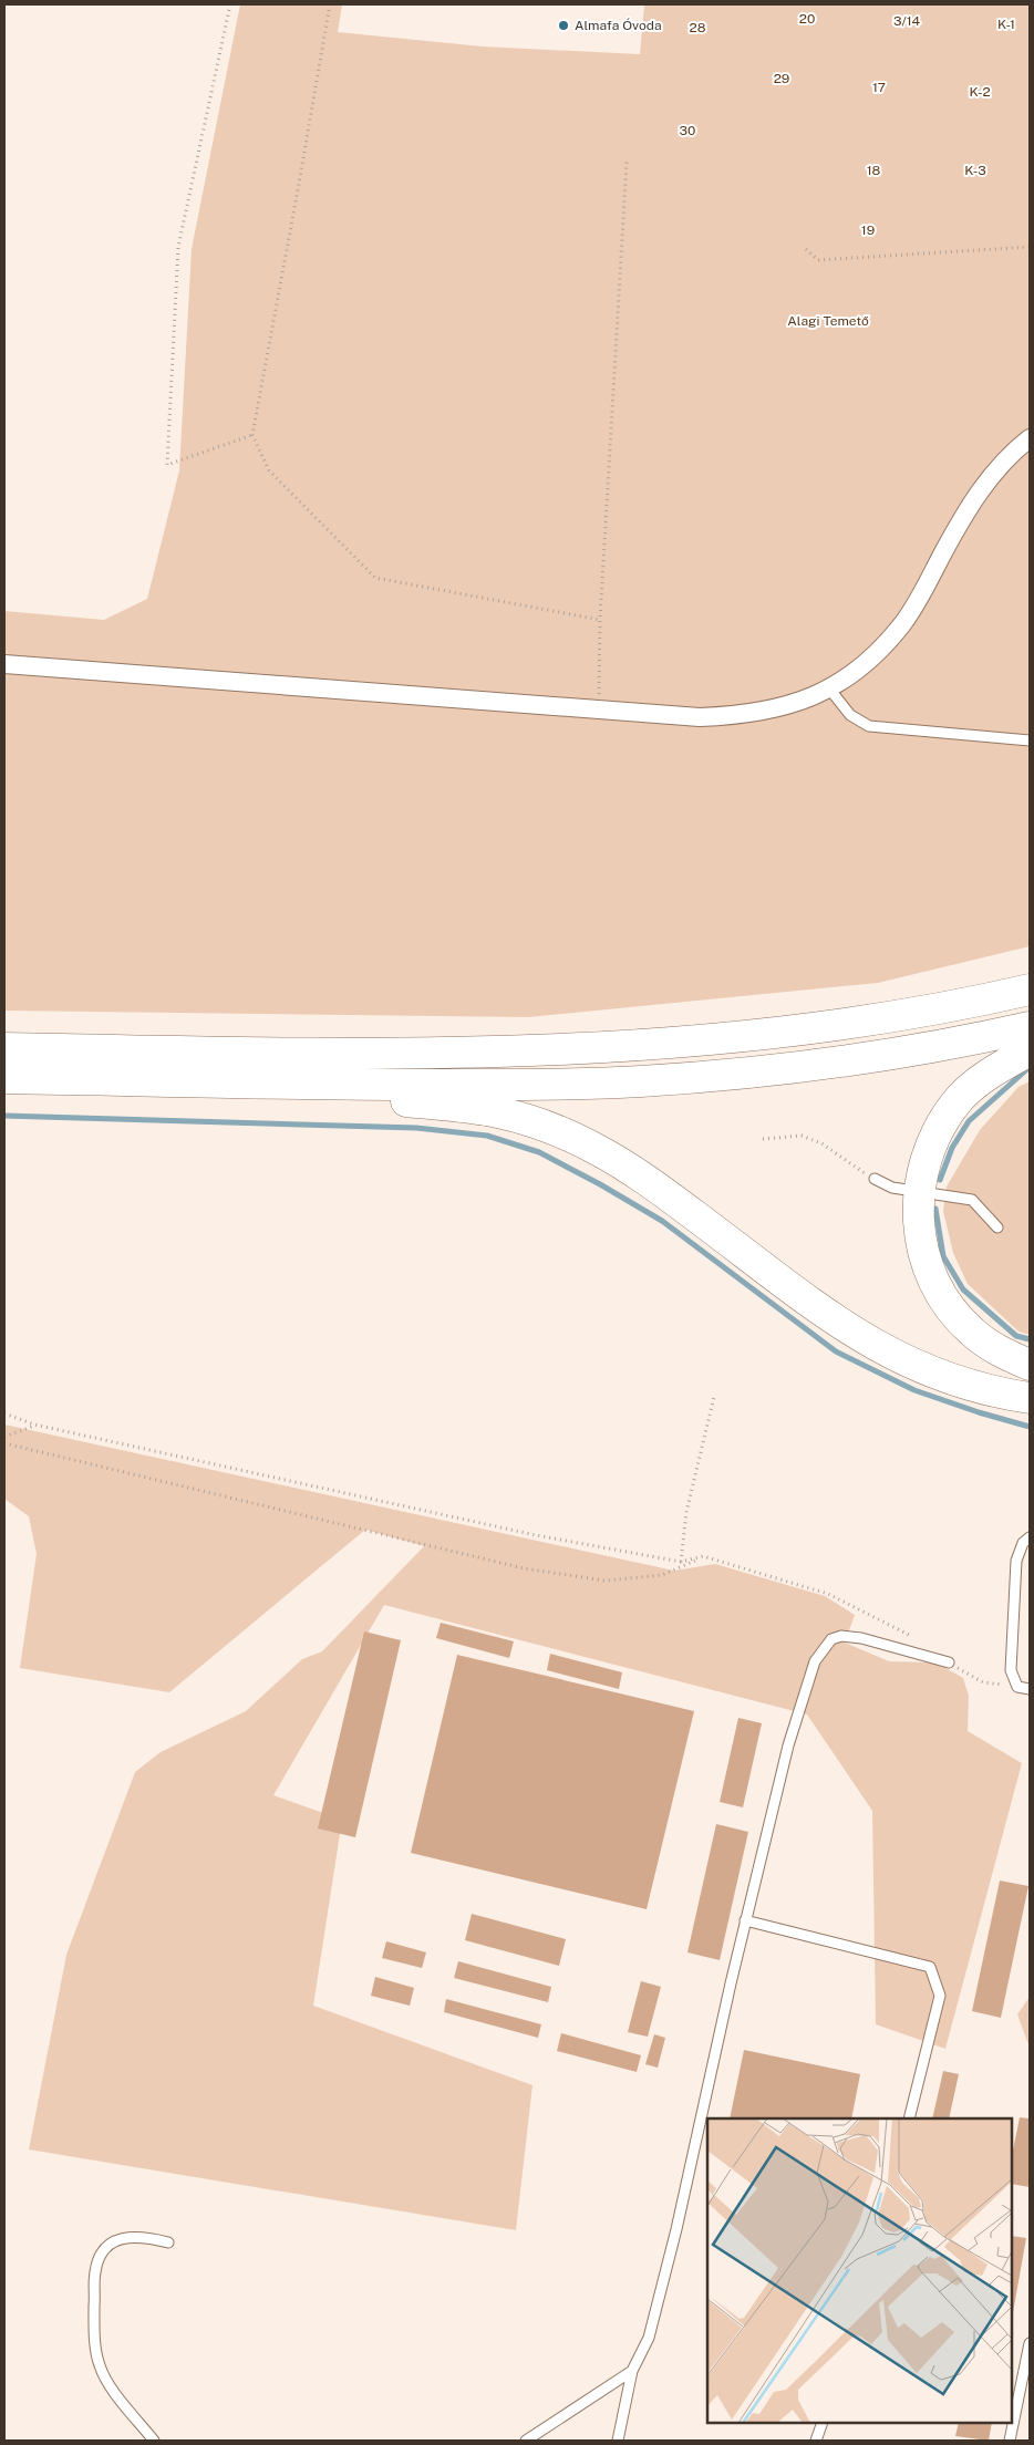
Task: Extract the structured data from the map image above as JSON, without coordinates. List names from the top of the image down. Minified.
{"parks":["20","3/14","K-1","28","29","17","K-2","30","18","K-3","19","Alagi Temető"],"places":["Almafa Óvoda"]}
